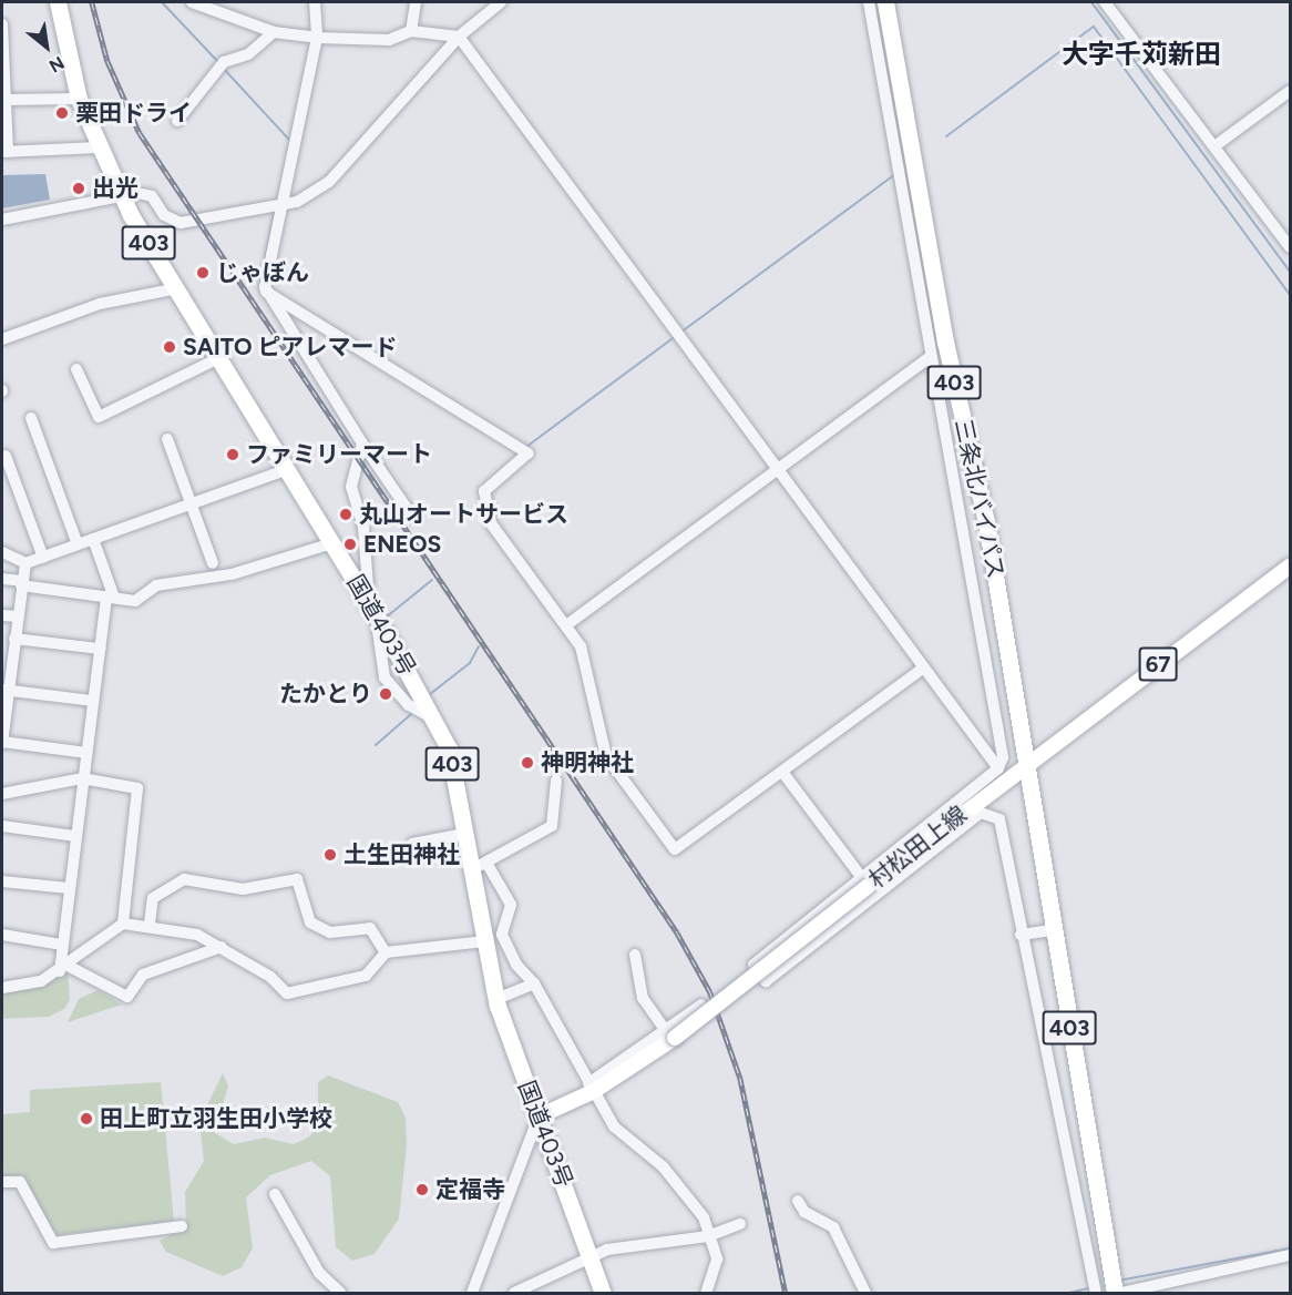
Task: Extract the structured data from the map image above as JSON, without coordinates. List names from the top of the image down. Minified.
{"streets":{"highway":["403","三条北バイパス","国道403号"],"main road":["67","村松田上線"]},"crossings":[["403","三条北バイパス"],["403","村松田上線"],["三条北バイパス","村松田上線"],["国道403号","村松田上線"]],"districts":["大字千苅新田"],"places":["栗田ドライ","出光","じゃぼん","SAITO ピアレマード","ファミリーマート","丸山オートサービス","ENEOS","たかとり","神明神社","土生田神社","田上町立羽生田小学校","定福寺"],"north":"bottom right"}
